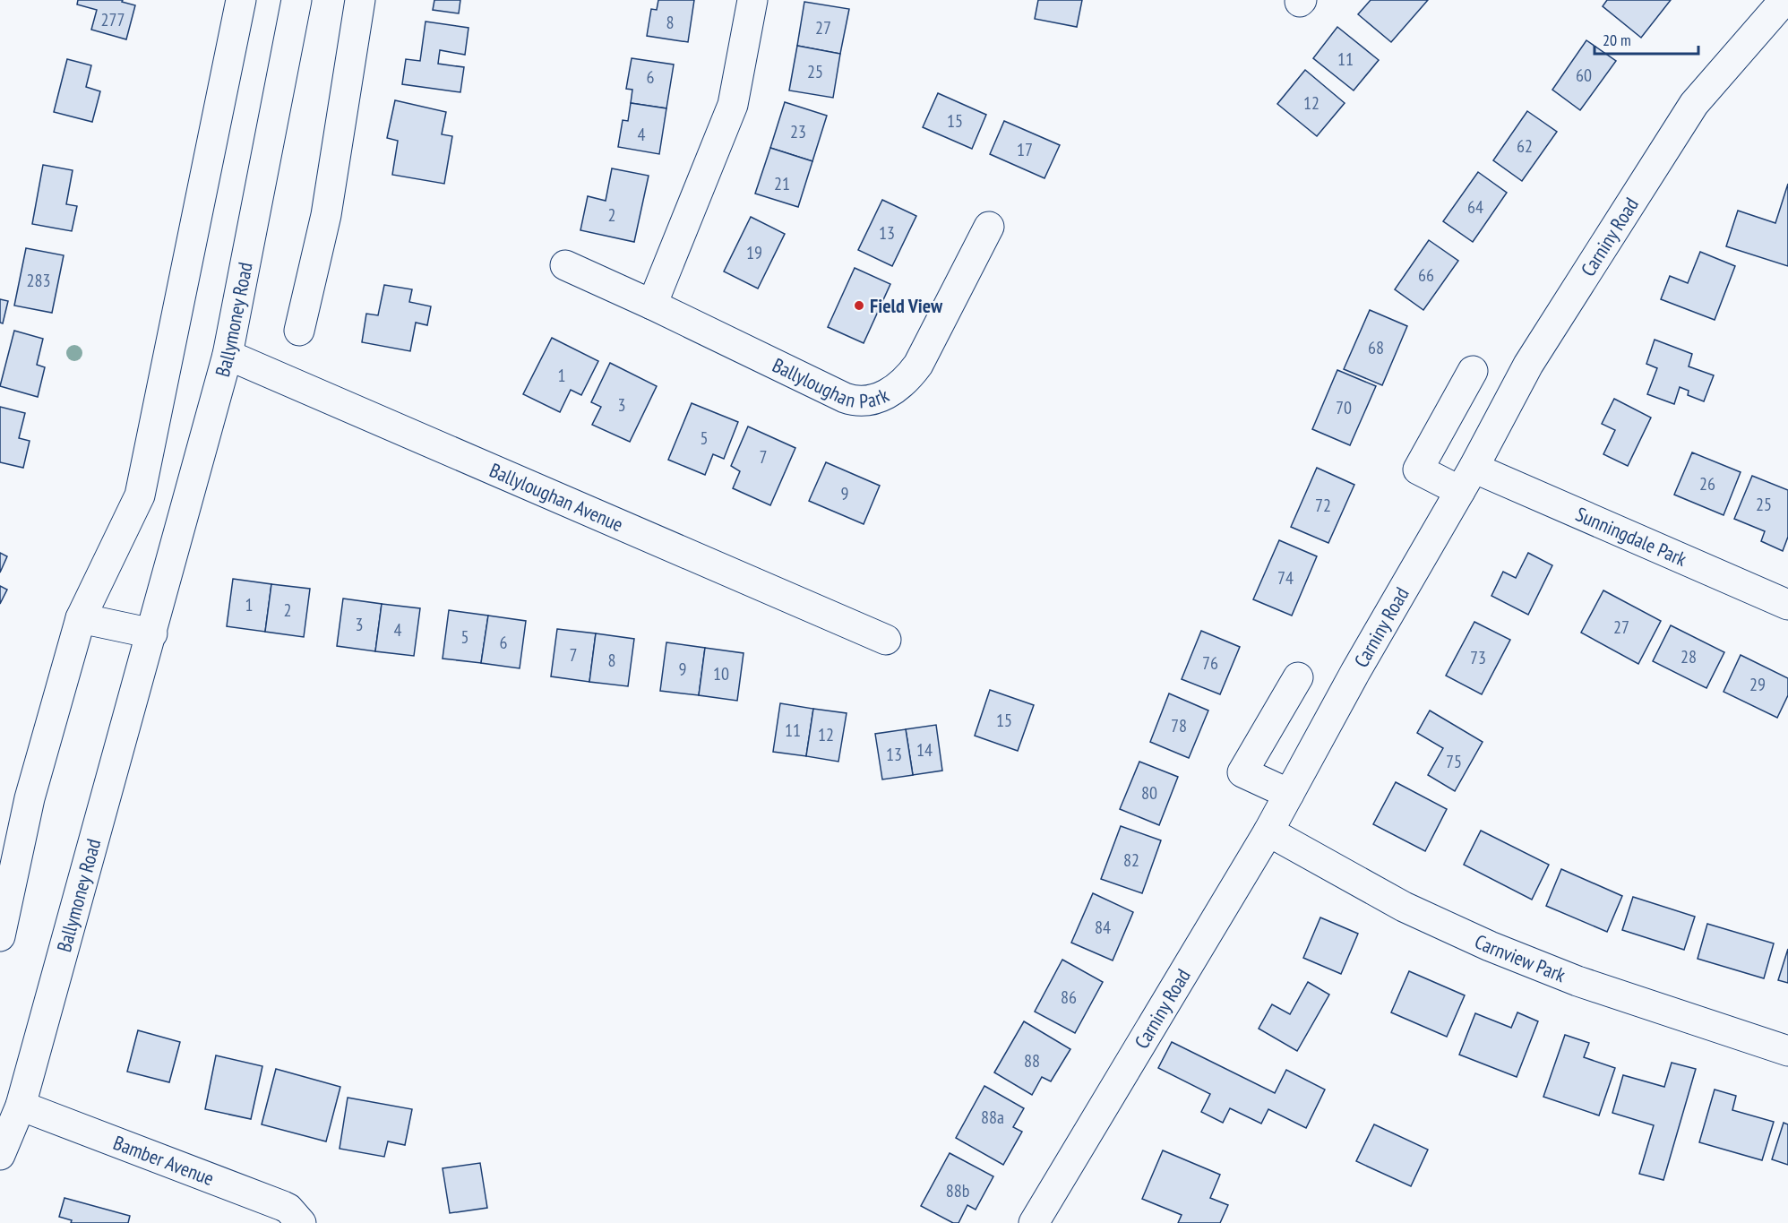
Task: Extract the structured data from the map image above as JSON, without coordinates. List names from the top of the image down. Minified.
{"streets":{"street":["Carniny Road","Ballymoney Road","Ballyloughan Park","Ballyloughan Avenue","Sunningdale Park","Carnview Park","Bamber Avenue"]},"crossings":[["Carniny Road","Sunningdale Park"],["Carniny Road","Carnview Park"],["Ballymoney Road","Ballyloughan Avenue"],["Ballymoney Road","Bamber Avenue"]],"places":["Field View"],"house_numbers":["277","8","27","11","25","60","6","12","15","23","4","62","17","21","64","2","13","19","66","283","68","1","3","70","5","7","26","9","25","72","74","1","2","3","27","4","5","6","7","28","73","8","76","9","10","29","15","78","11","12","14","13","75","80","82","84","86","88","88a","88b"],"scale_bar":"20 m"}
